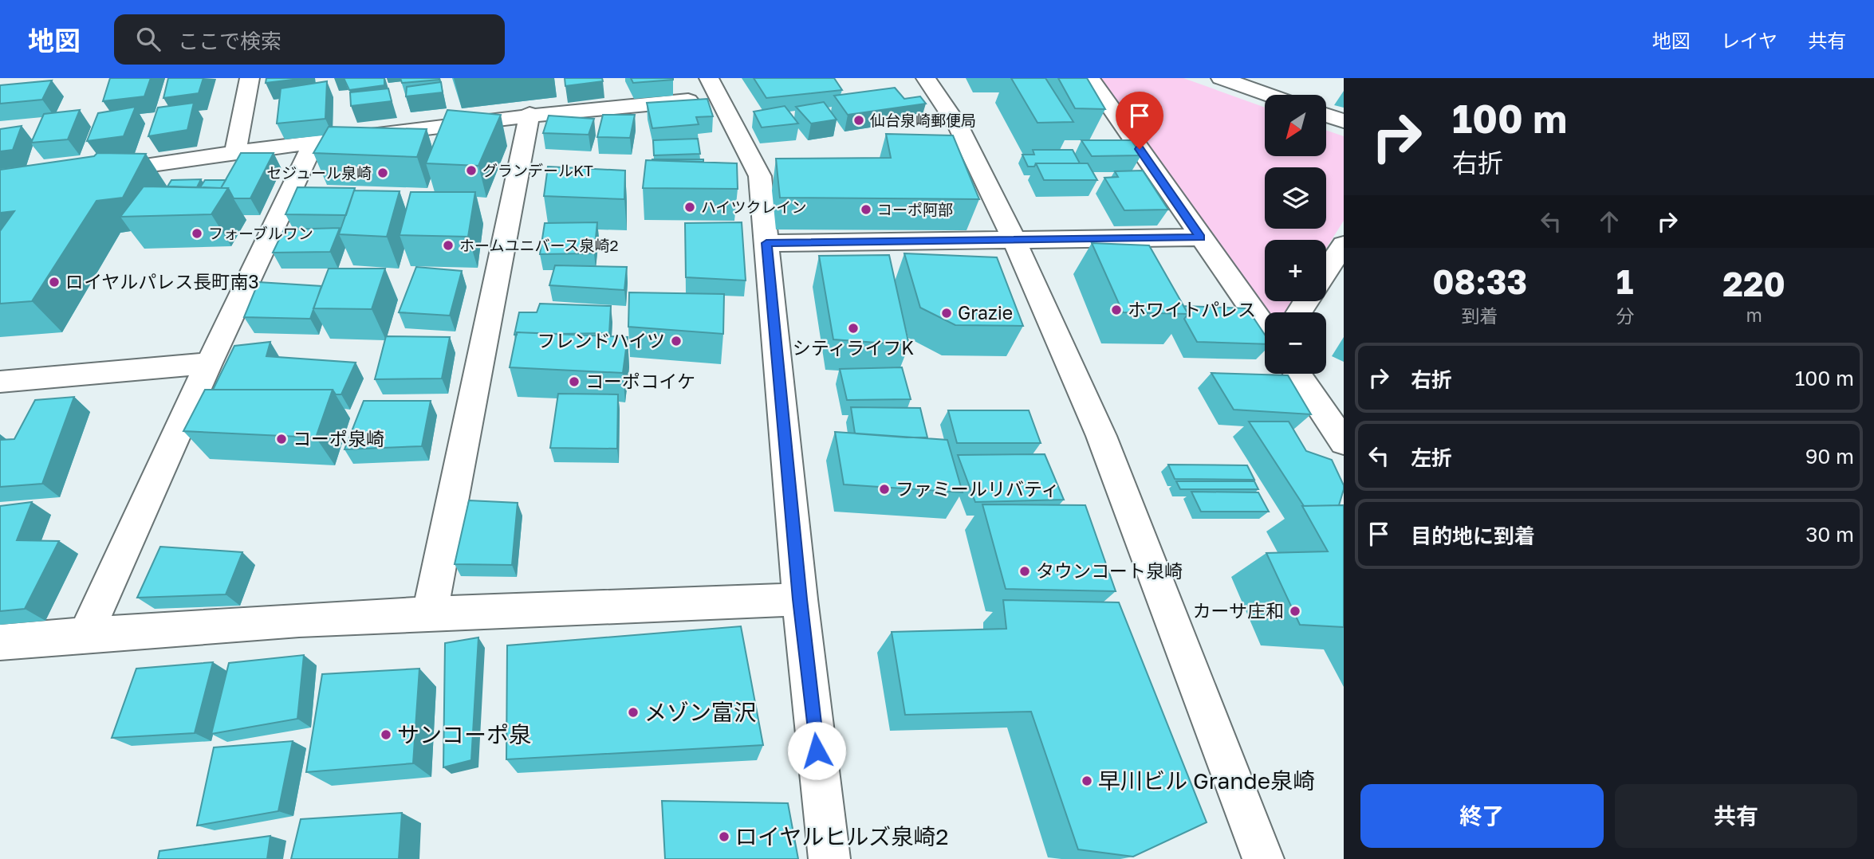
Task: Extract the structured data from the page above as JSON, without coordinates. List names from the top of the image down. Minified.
{"places":["仙台泉崎郵便局","グランデールKT","セジュール泉崎","ハイツクレイン","コーポ阿部","フォーブルワン","ホームユニバース泉崎2","ロイヤルパレス長町南3","ホワイトパレス","Grazie","シティライフK","フレンドハイツ","コーポコイケ","コーポ泉崎","ファミールリバティ","タウンコート泉崎","カーサ庄和","メゾン富沢","サンコーポ泉","早川ビル Grande泉崎","ロイヤルヒルズ泉崎2"],"north":"bottom left","page":{"header":"地図","search":"ここで検索","nav":["地図","レイヤ","共有"],"turn":["100 m","右折"],"map_buttons":["+","−"],"eta":["08:33","到着","1","分","220","m"],"list":[{"name":"右折","value":"100 m"},{"name":"左折","value":"90 m"},{"name":"目的地に到着","value":"30 m"}],"buttons":["終了","共有"]}}
